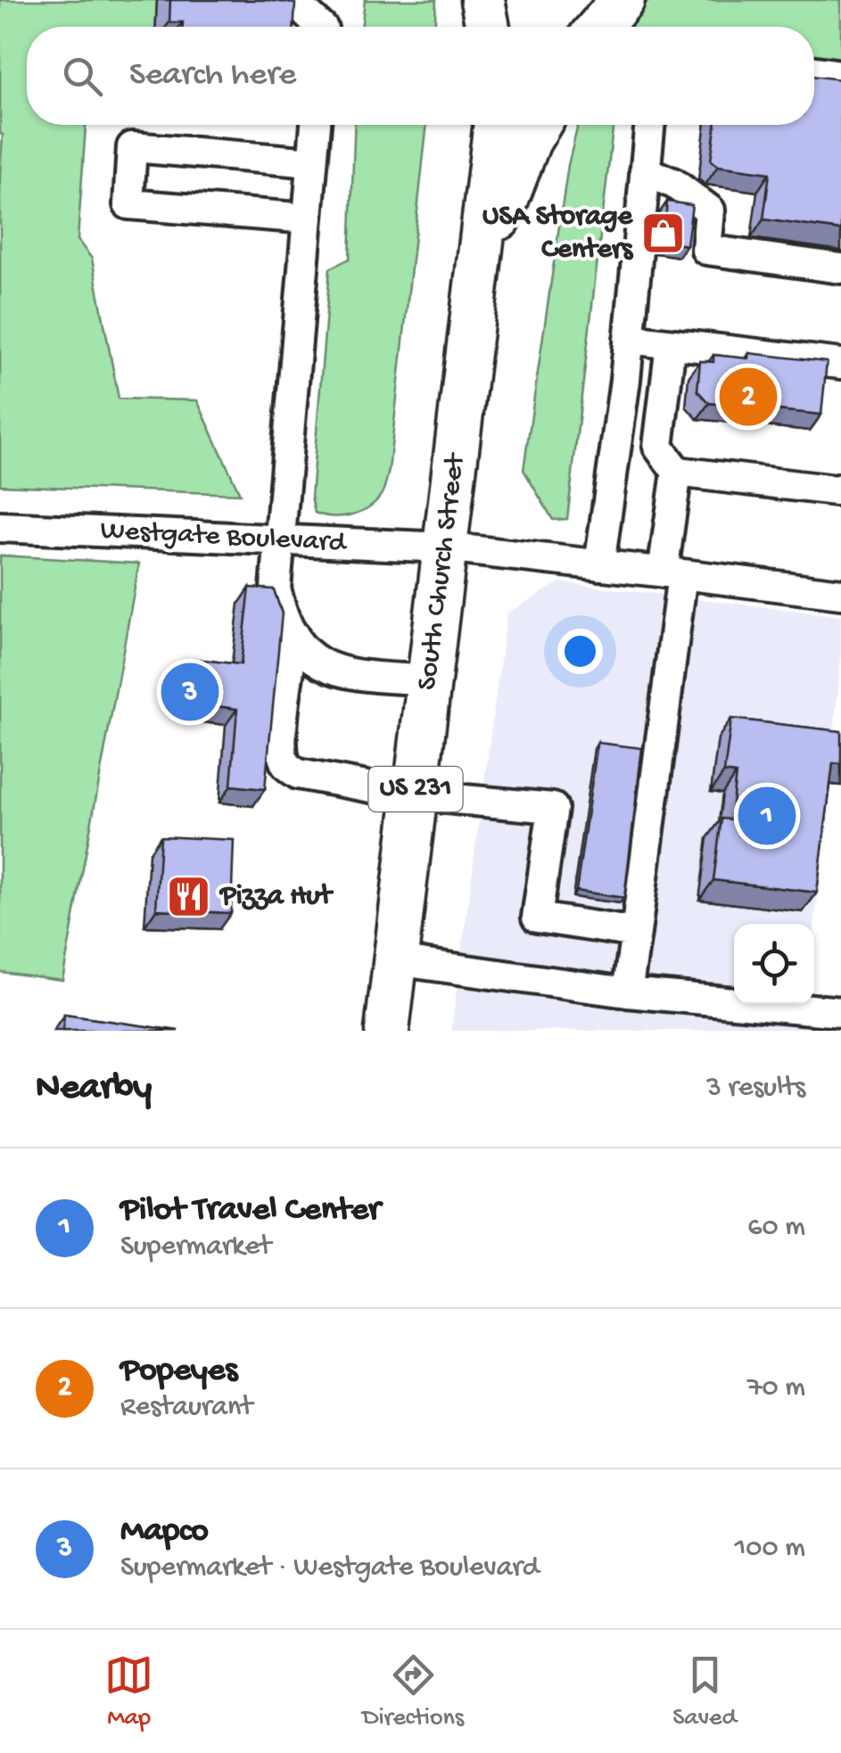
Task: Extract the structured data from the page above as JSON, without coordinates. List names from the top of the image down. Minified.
{"streets":{"highway":["South Church Street","US 231"],"street":["Westgate Boulevard"]},"crossings":[["Westgate Boulevard","South Church Street"]],"places":{"shop":["USA Storage Centers"],"restaurant":["Pizza Hut"]},"page":{"search":"Search here","pins":["2","3","1"],"heading":["Nearby","3 results"],"list":[{"mark":"1","name":"Pilot Travel Center","note":"Supermarket","value":"60 m"},{"mark":"2","name":"Popeyes","note":"Restaurant","value":"70 m"},{"mark":"3","name":"Mapco","note":"Supermarket · Westgate Boulevard","value":"100 m"}],"nav":["Map","Directions","Saved"]}}
